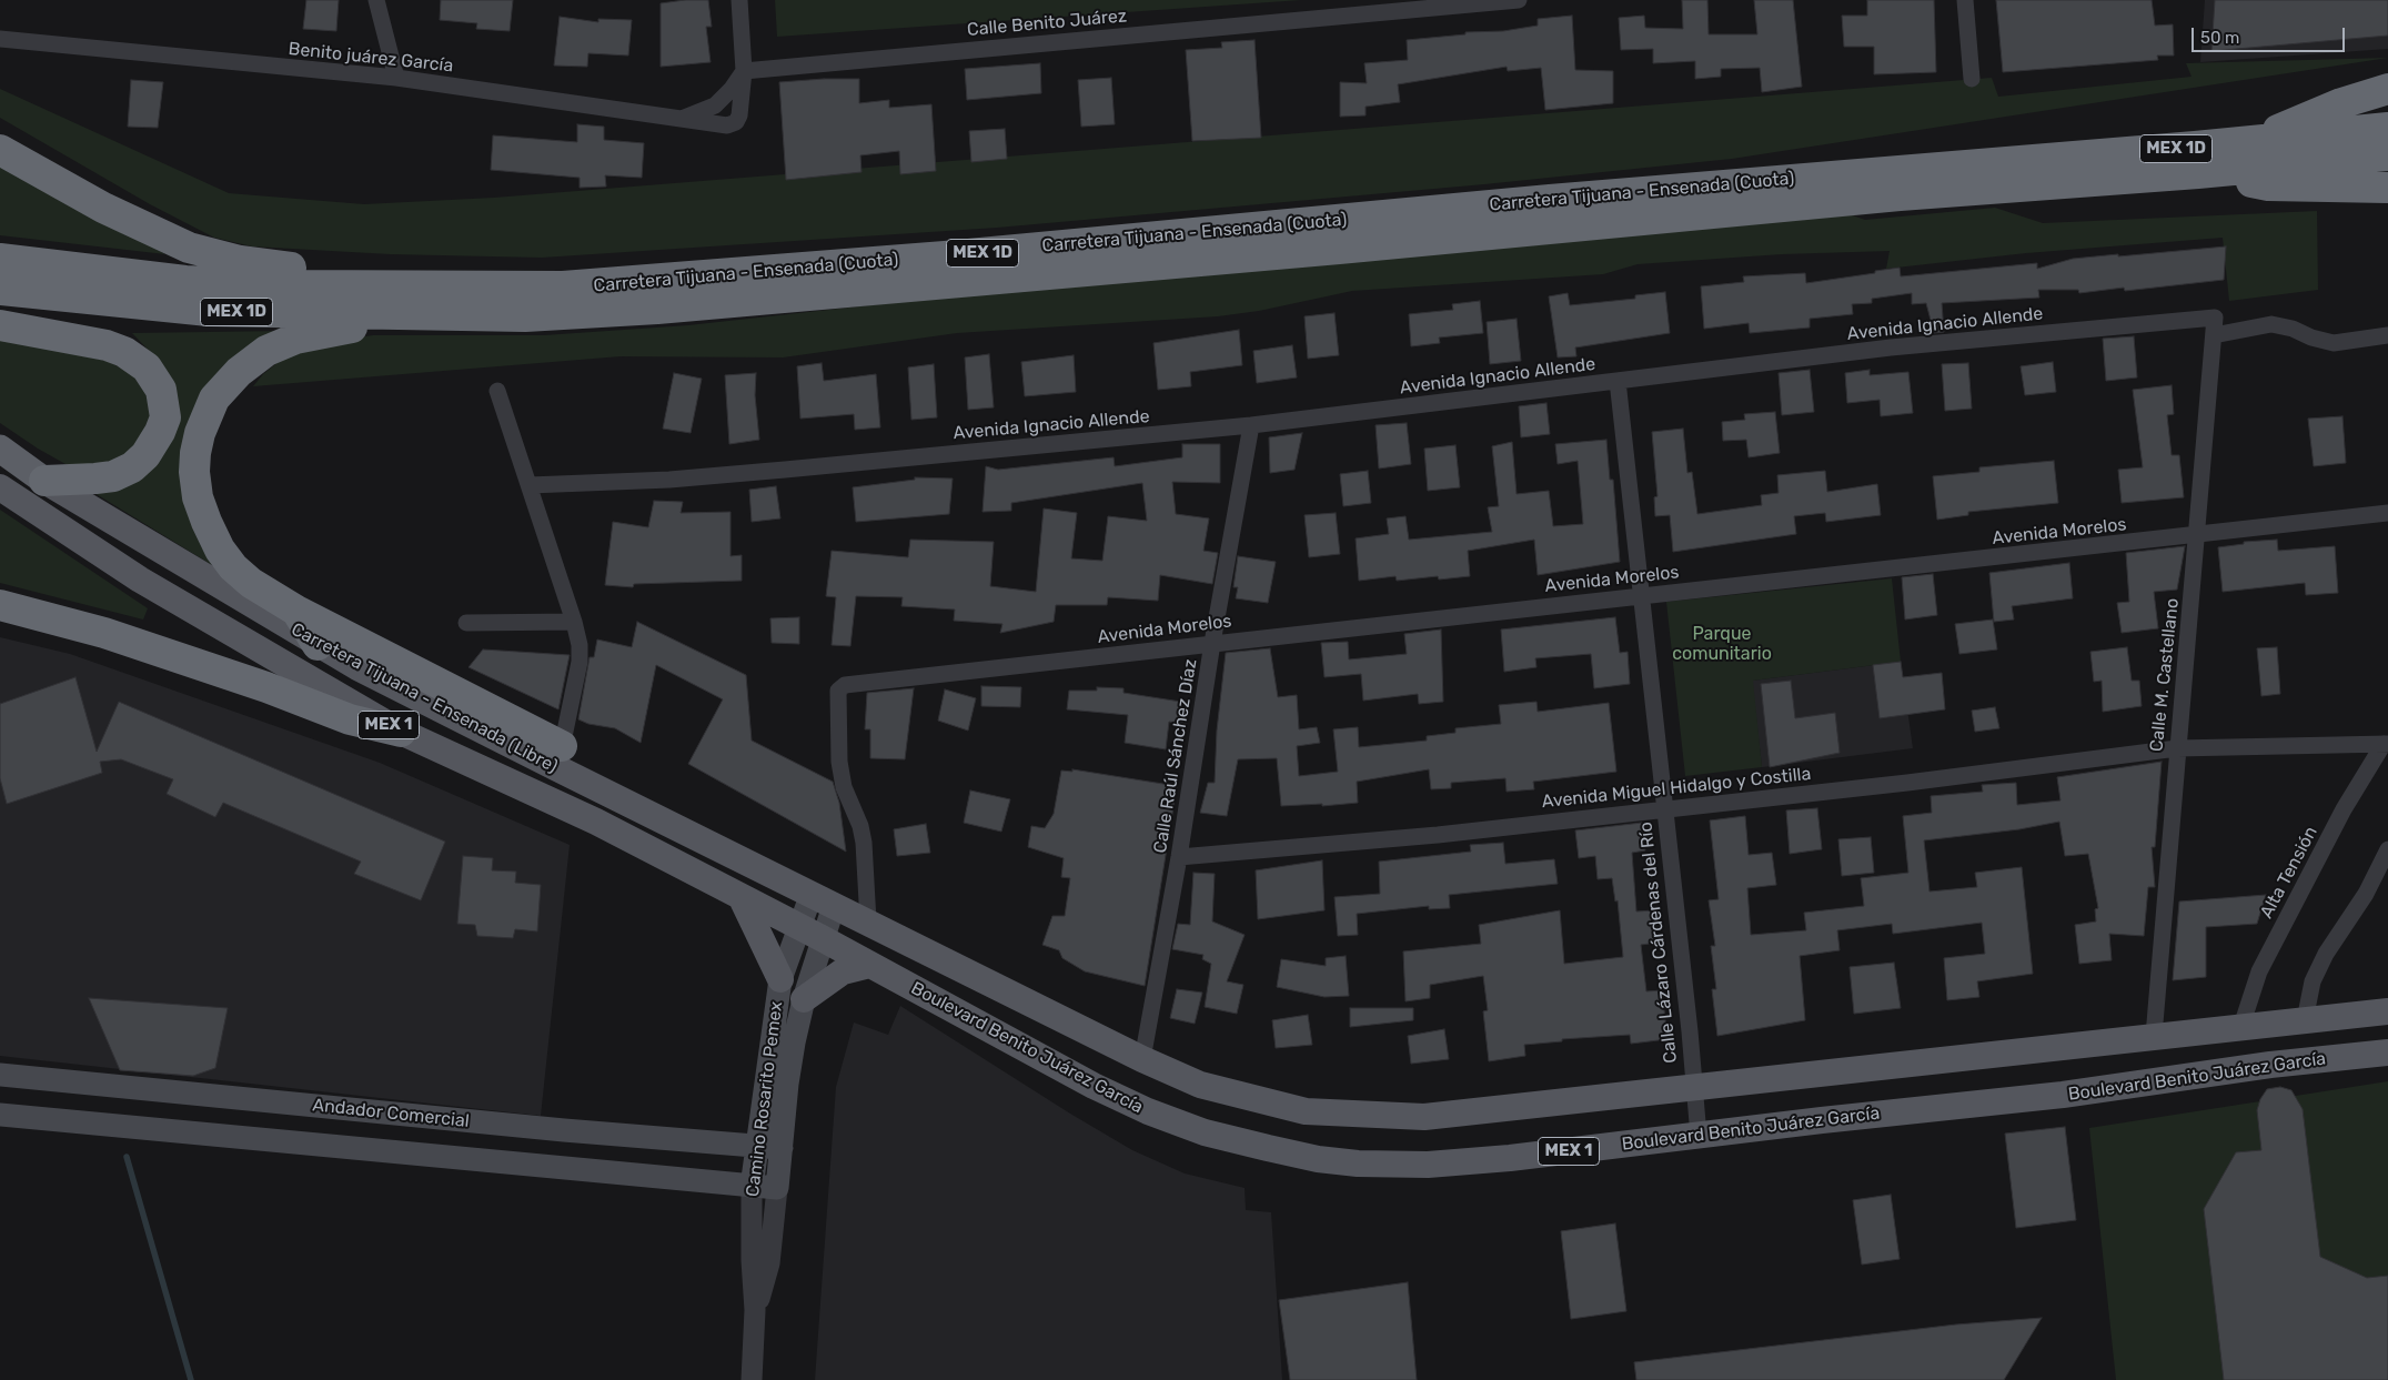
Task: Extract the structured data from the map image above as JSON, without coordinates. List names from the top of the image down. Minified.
{"streets":{"highway":["MEX 1D","Carretera Tijuana - Ensenada (Cuota)","Carretera Tijuana - Ensenada (Libre)","MEX 1"],"main road":["Boulevard Benito Juárez García","Camino Rosarito Pemex","Andador Comercial"],"street":["Calle Benito Juárez","Benito juárez García","Avenida Ignacio Allende","Avenida Morelos","Calle M. Castellano","Calle Raúl Sánchez Díaz","Avenida Miguel Hidalgo y Costilla","Alta Tensión","Calle Lázaro Cárdenas del Río"]},"crossings":[["Calle Benito Juárez","Benito juárez García"],["Avenida Ignacio Allende","Calle M. Castellano"],["Avenida Ignacio Allende","Calle Raúl Sánchez Díaz"],["Avenida Ignacio Allende","Calle Lázaro Cárdenas del Río"],["Avenida Morelos","Calle M. Castellano"],["Avenida Morelos","MEX 1"],["Avenida Morelos","Calle Raúl Sánchez Díaz"],["Avenida Morelos","Calle Lázaro Cárdenas del Río"],["Calle M. Castellano","MEX 1"],["Calle M. Castellano","Avenida Miguel Hidalgo y Costilla"],["Carretera Tijuana - Ensenada (Libre)","MEX 1"],["Carretera Tijuana - Ensenada (Libre)","Boulevard Benito Juárez García"],["Carretera Tijuana - Ensenada (Libre)","Camino Rosarito Pemex"],["MEX 1","Calle Raúl Sánchez Díaz"],["MEX 1","Alta Tensión"],["MEX 1","Calle Lázaro Cárdenas del Río"],["MEX 1","Camino Rosarito Pemex"],["Calle Raúl Sánchez Díaz","Avenida Miguel Hidalgo y Costilla"],["Avenida Miguel Hidalgo y Costilla","Alta Tensión"],["Avenida Miguel Hidalgo y Costilla","Calle Lázaro Cárdenas del Río"],["Calle Lázaro Cárdenas del Río","Boulevard Benito Juárez García"],["Boulevard Benito Juárez García","Camino Rosarito Pemex"],["Camino Rosarito Pemex","Andador Comercial"]],"parks":["Parque comunitario"],"scale_bar":"50 m"}
